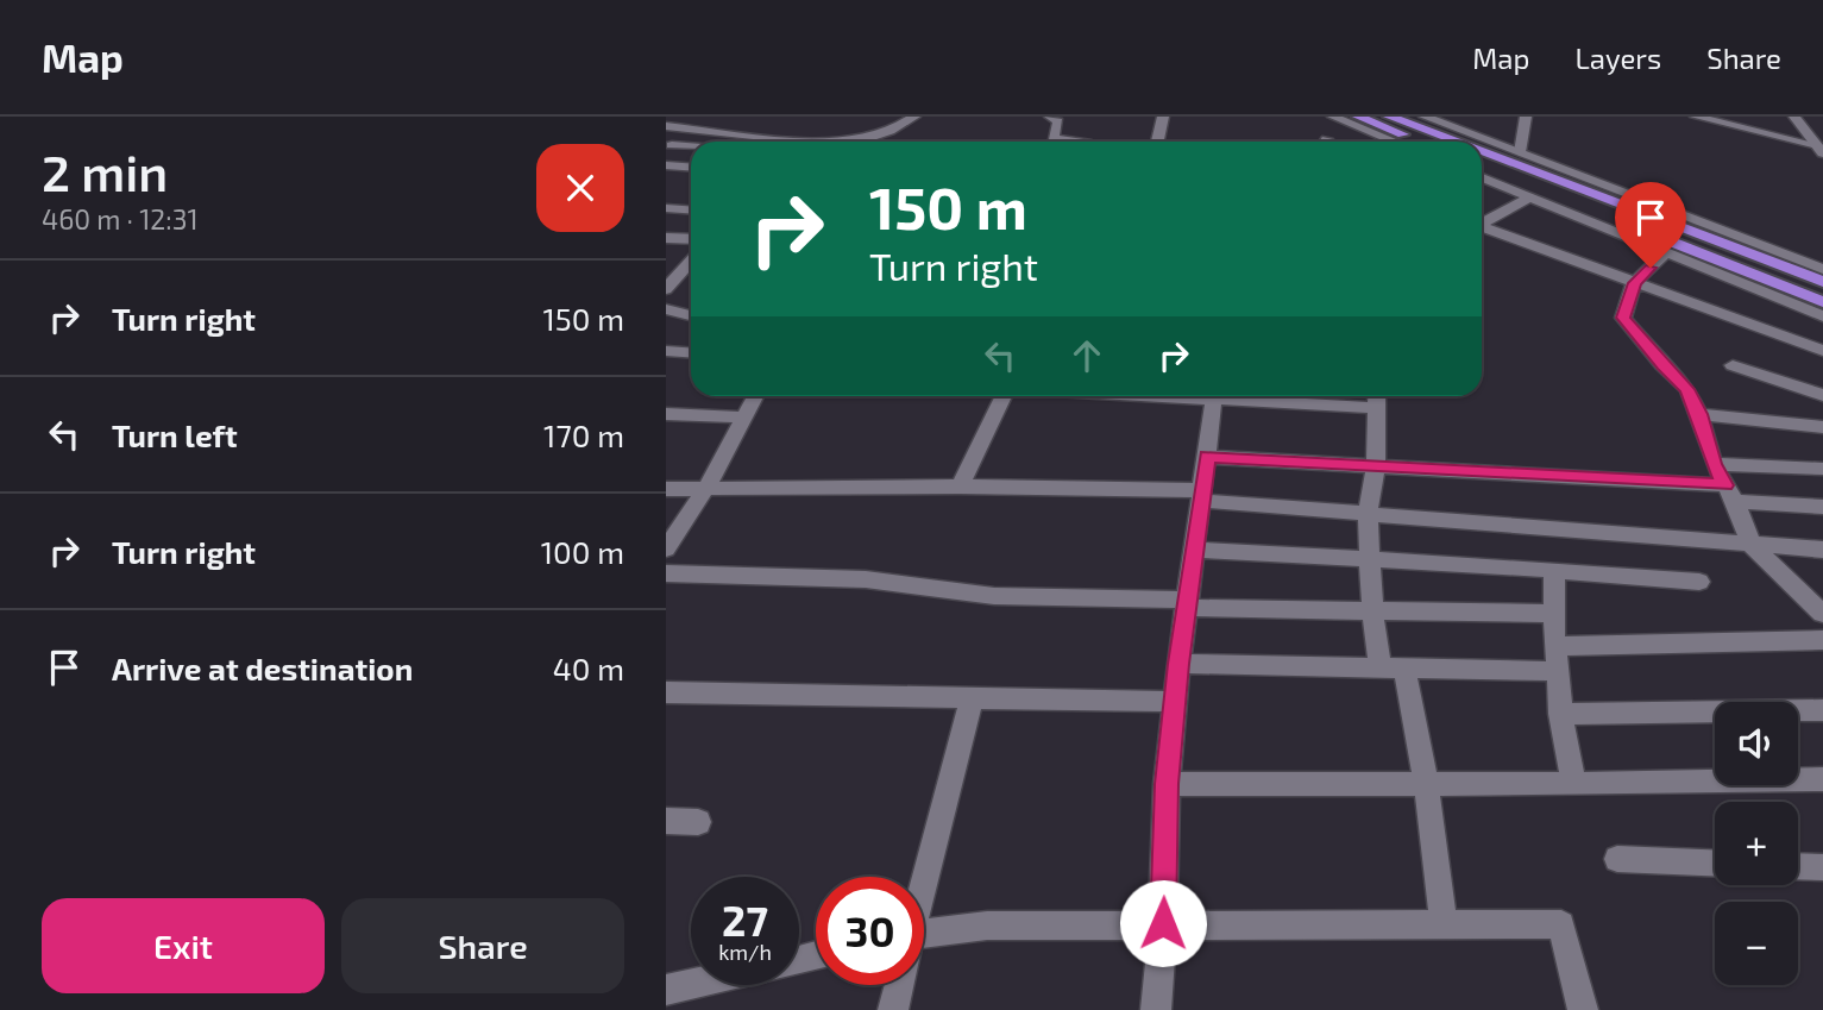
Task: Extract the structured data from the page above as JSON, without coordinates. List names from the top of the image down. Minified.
{"page":{"header":"Map","nav":["Map","Layers","Share"],"heading":["2 min","460 m · 12:31"],"turn":["150 m","Turn right"],"list":[{"name":"Turn right","value":"150 m"},{"name":"Turn left","value":"170 m"},{"name":"Turn right","value":"100 m"},{"name":"Arrive at destination","value":"40 m"}],"map_buttons":["+","−"],"speed":"27 km/h","limit":"30","buttons":["Exit","Share"]}}
